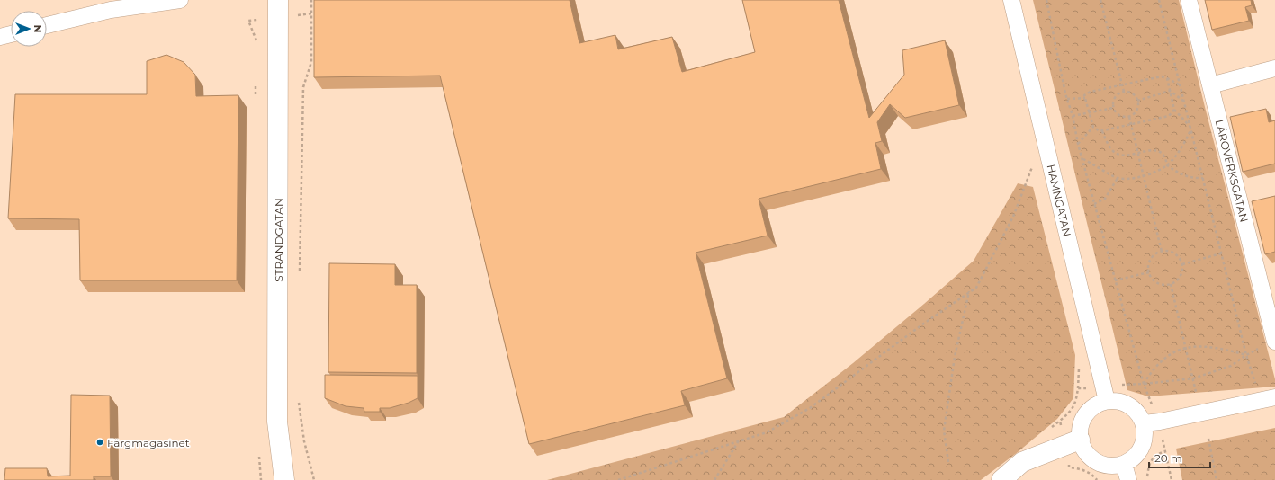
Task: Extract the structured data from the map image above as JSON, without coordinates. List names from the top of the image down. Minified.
{"streets":{"main road":["STRANDGATAN"],"street":["LÄROVERKSGATAN","HAMNGATAN"]},"places":["Färgmagasinet"],"scale_bar":"20 m","north":"right"}
